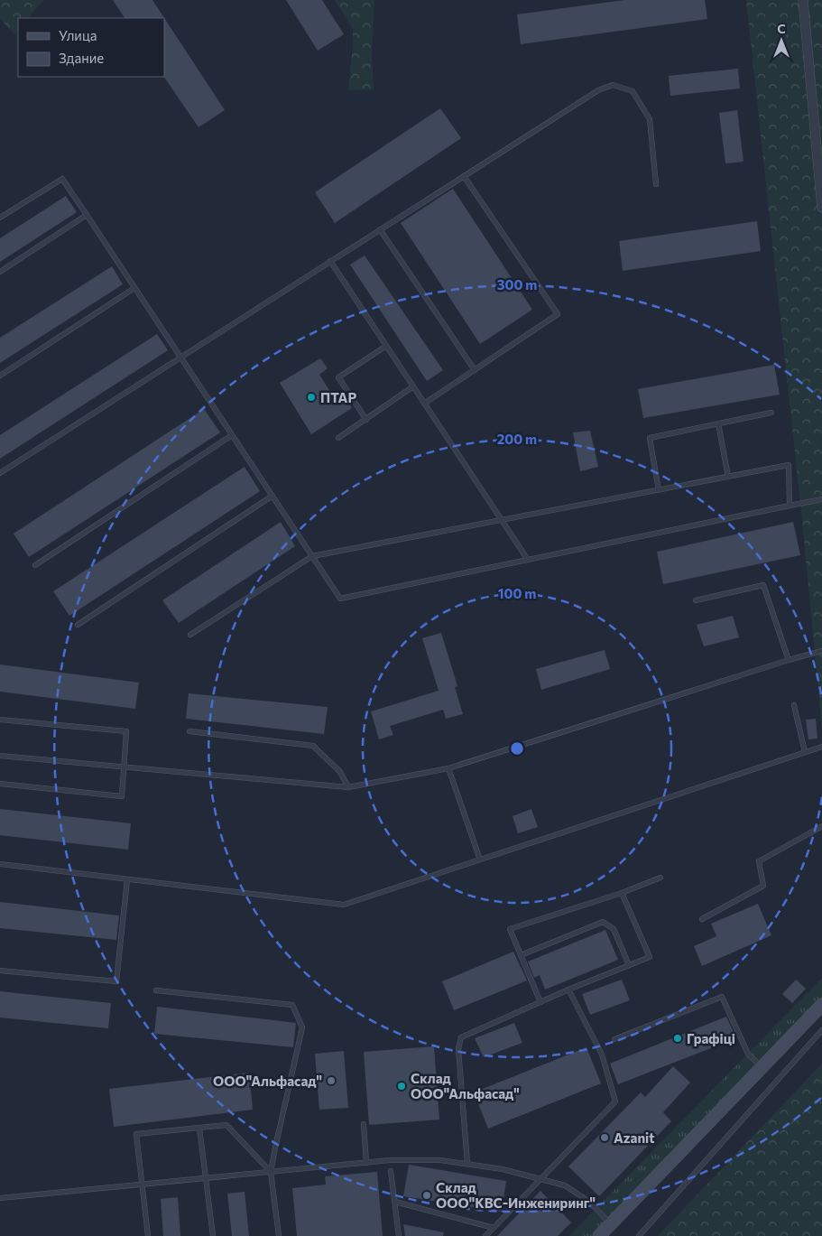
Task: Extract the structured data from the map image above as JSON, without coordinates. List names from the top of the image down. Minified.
{"places":["ПТАР","Графіці","ООО\"Альфасад\"","Склад ООО\"Альфасад\"","Azanit","Склад ООО\"КВС-Инжениринг\""],"legend":["Улица","Здание"],"north":"top","rings":["300 m","200 m","100 m"]}
